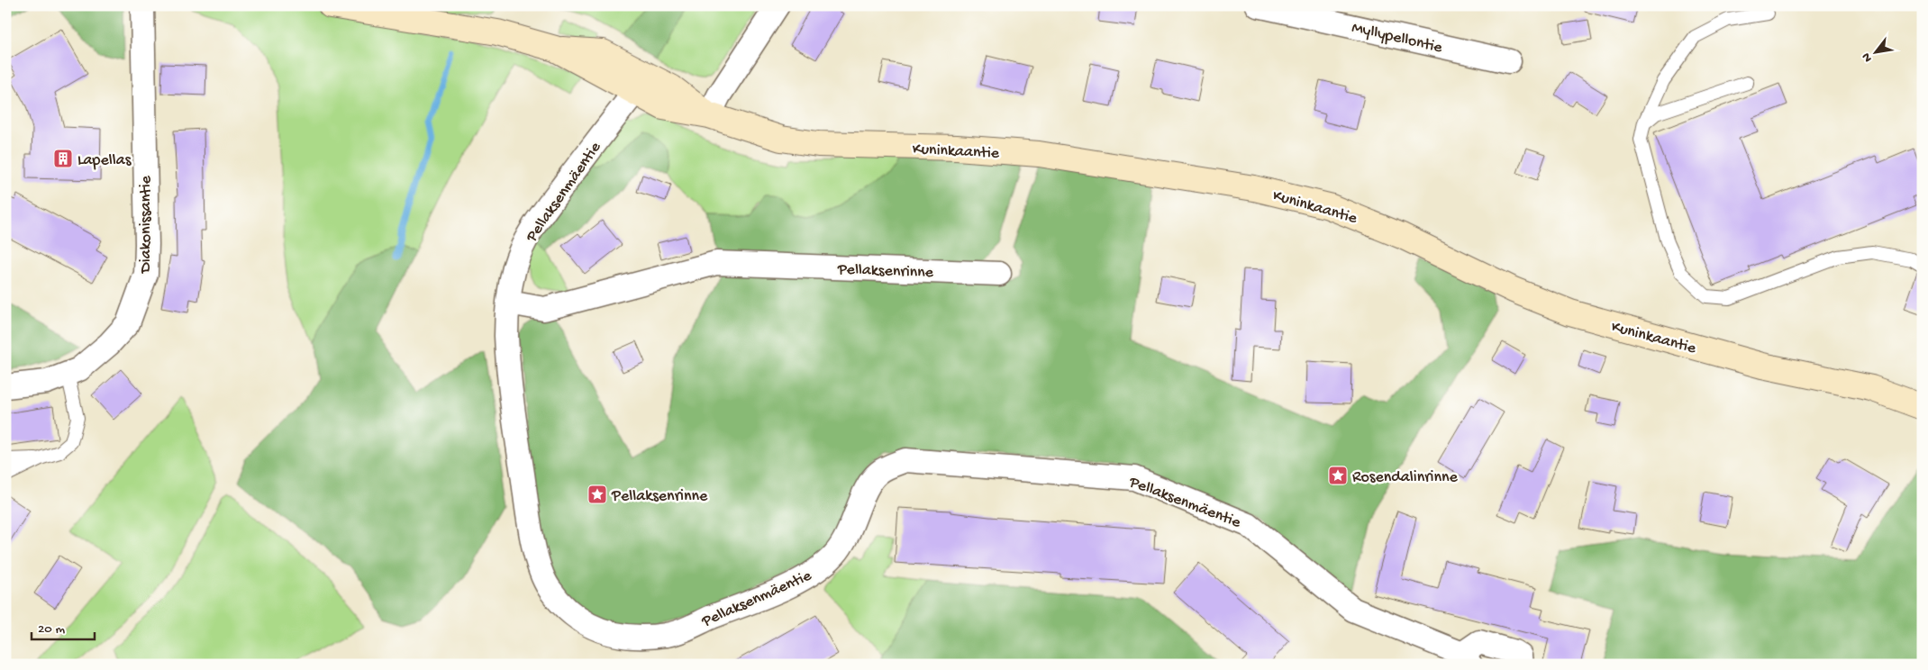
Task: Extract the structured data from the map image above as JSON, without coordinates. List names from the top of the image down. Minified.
{"streets":{"main road":["Kuninkaantie"],"street":["Myllypellontie","Pellaksenmäentie","Diakonissantie","Pellaksenrinne"]},"crossings":[["Kuninkaantie","Pellaksenmäentie"],["Pellaksenmäentie","Pellaksenrinne"]],"places":{"building":["Lapellas"],"place":["Rosendalinrinne","Pellaksenrinne"]},"scale_bar":"20 m","north":"bottom left"}
